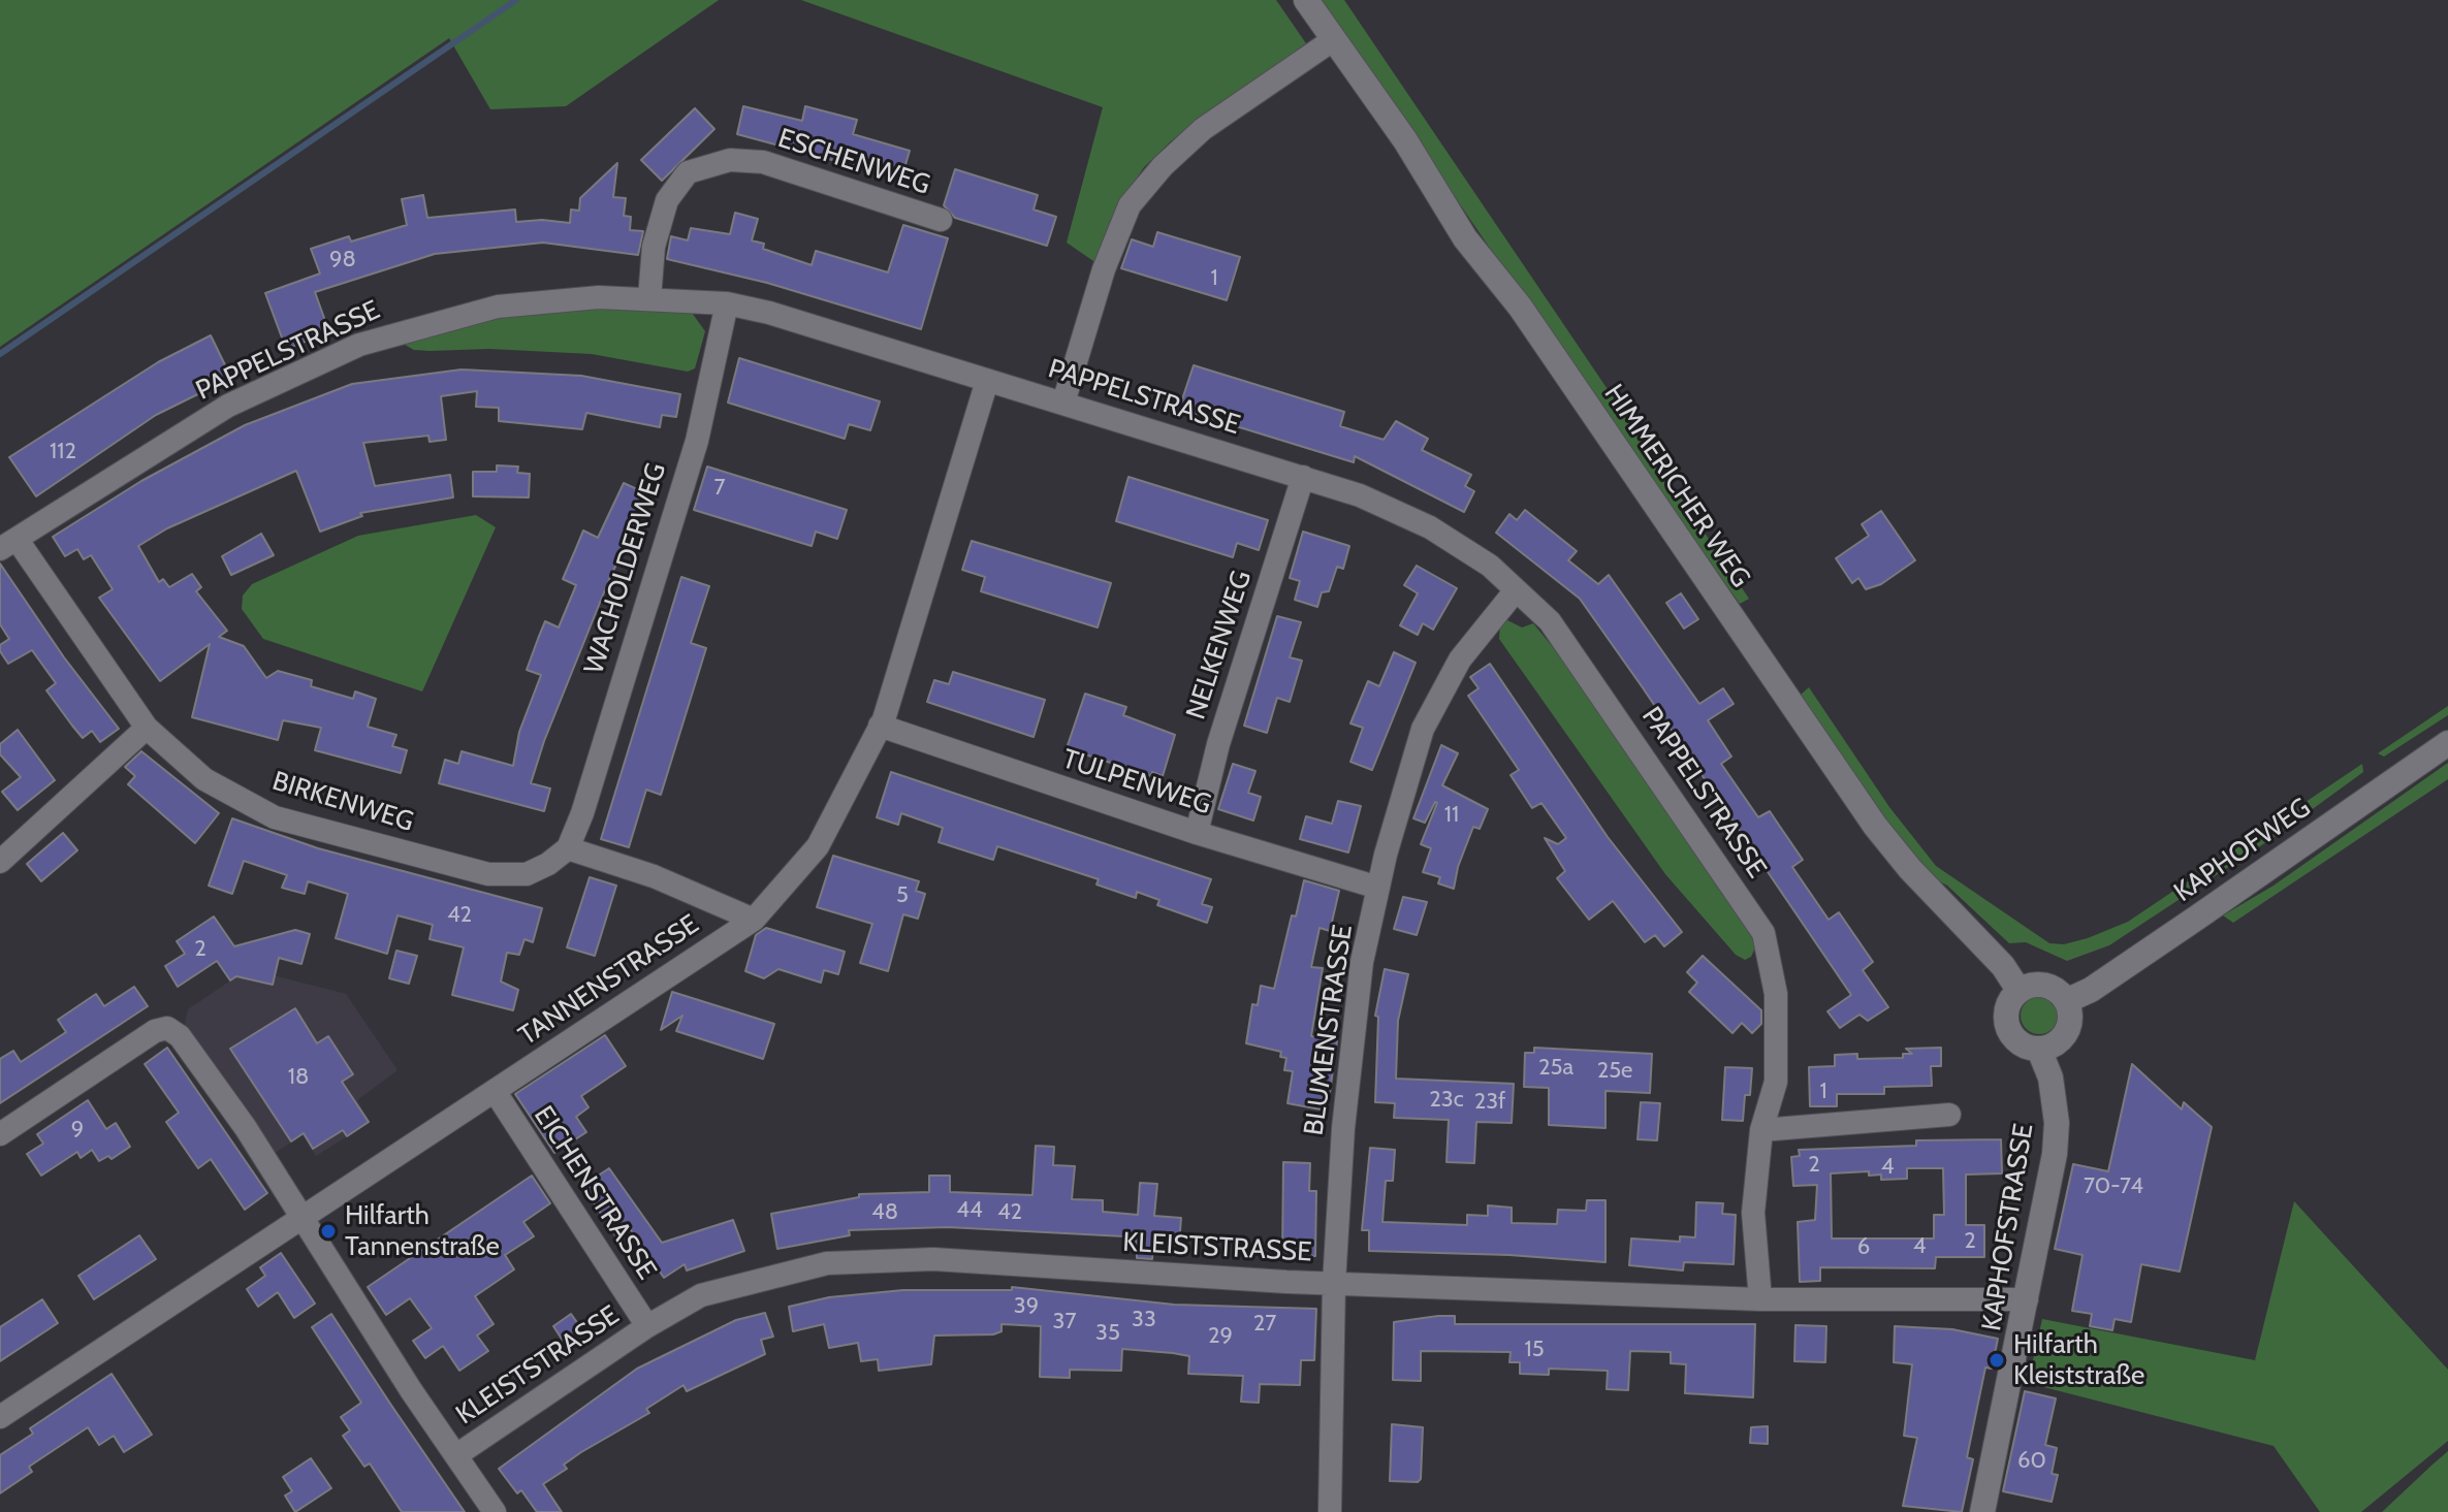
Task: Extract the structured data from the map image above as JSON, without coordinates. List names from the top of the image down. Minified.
{"streets":{"street":["ESCHENWEG","PAPPELSTRASSE","HIMMERICHER WEG","WACHOLDERWEG","NELKENWEG","TULPENWEG","BIRKENWEG","KAPHOFWEG","TANNENSTRASSE","BLUMENSTRASSE","EICHENSTRASSE","KAPHOFSTRASSE","KLEISTSTRASSE"]},"crossings":[["ESCHENWEG","PAPPELSTRASSE"],["PAPPELSTRASSE","WACHOLDERWEG"],["PAPPELSTRASSE","NELKENWEG"],["PAPPELSTRASSE","BIRKENWEG"],["PAPPELSTRASSE","TANNENSTRASSE"],["PAPPELSTRASSE","BLUMENSTRASSE"],["PAPPELSTRASSE","KLEISTSTRASSE"],["HIMMERICHER WEG","KAPHOFWEG"],["HIMMERICHER WEG","KAPHOFSTRASSE"],["WACHOLDERWEG","BIRKENWEG"],["NELKENWEG","TULPENWEG"],["TULPENWEG","TANNENSTRASSE"],["TULPENWEG","BLUMENSTRASSE"],["KAPHOFWEG","KAPHOFSTRASSE"],["TANNENSTRASSE","EICHENSTRASSE"],["BLUMENSTRASSE","KLEISTSTRASSE"],["EICHENSTRASSE","KLEISTSTRASSE"],["KAPHOFSTRASSE","KLEISTSTRASSE"]],"places":["Hilfarth Tannenstraße","Hilfarth Kleiststraße"],"house_numbers":["98","1","112","7","11","5","42","2","25a","25e","18","1","23c","23f","9","2","4","70-74","44","48","42","2","4","6","39","33","37","27","35","29","15","60"]}
